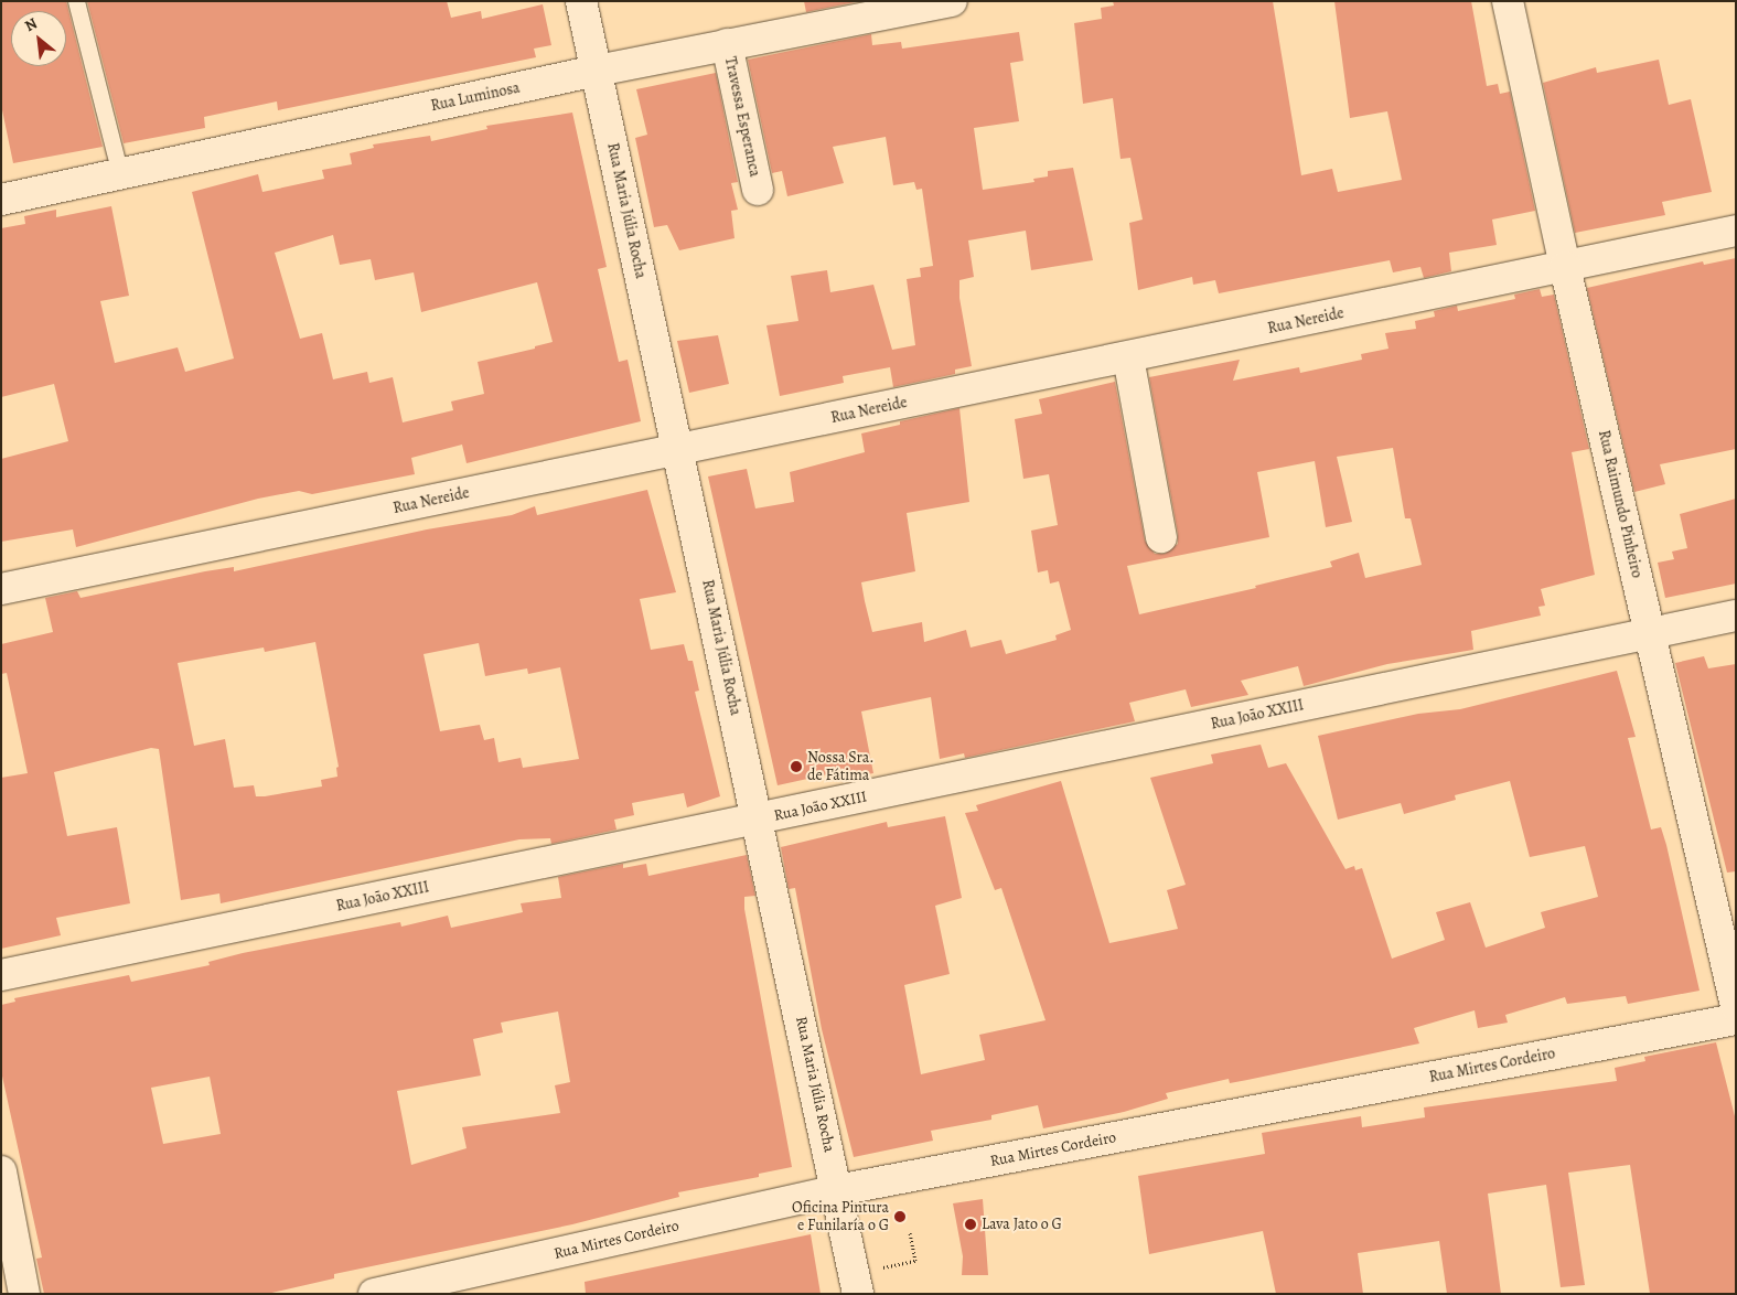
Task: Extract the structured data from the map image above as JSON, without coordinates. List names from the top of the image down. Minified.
{"streets":{"street":["Rua Luminosa","Travessa Esperanca","Rua Maria Júlia Rocha","Rua Nereide","Rua Raimundo Pinheiro","Rua João XXIII","Rua Mirtes Cordeiro"]},"crossings":[["Rua Luminosa","Travessa Esperanca"],["Rua Luminosa","Rua Maria Júlia Rocha"],["Rua Maria Júlia Rocha","Rua Nereide"],["Rua Maria Júlia Rocha","Rua João XXIII"],["Rua Maria Júlia Rocha","Rua Mirtes Cordeiro"],["Rua Nereide","Rua Raimundo Pinheiro"],["Rua Raimundo Pinheiro","Rua João XXIII"]],"places":["Nossa Sra. de Fátima","Oficina Pintura e Funilaría o G","Lava Jato o G"],"north":"top left"}
